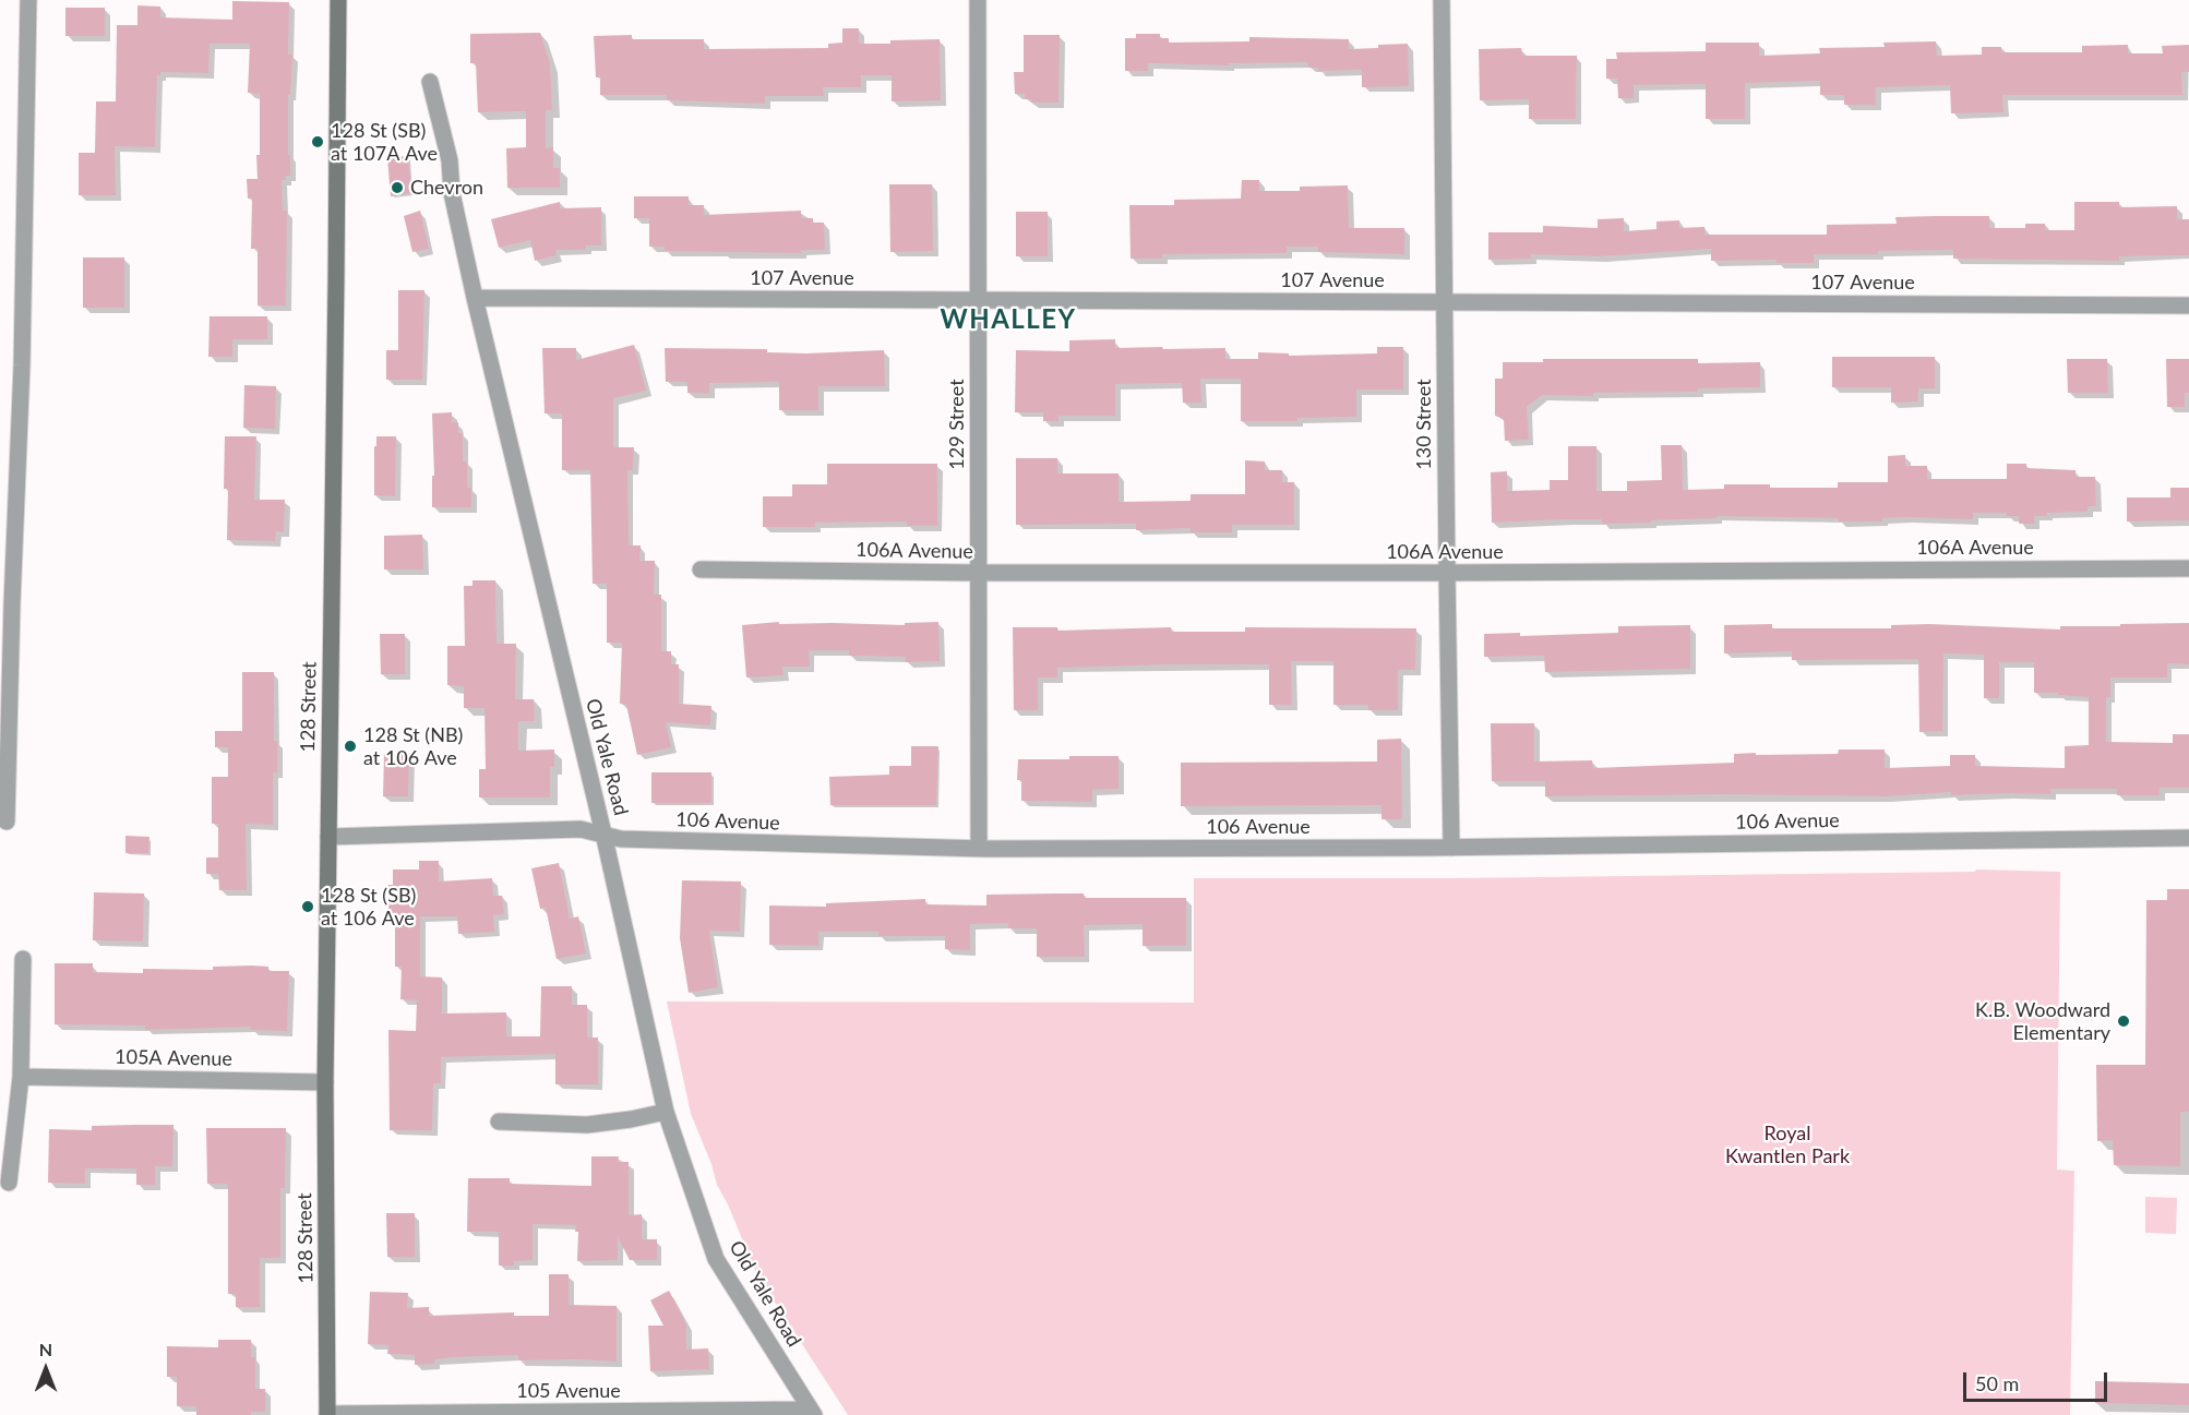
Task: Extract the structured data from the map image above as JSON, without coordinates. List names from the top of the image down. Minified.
{"streets":{"main road":["128 Street"],"street":["107 Avenue","129 Street","130 Street","106A Avenue","Old Yale Road","106 Avenue","105A Avenue","105 Avenue"]},"crossings":[["107 Avenue","129 Street"],["107 Avenue","130 Street"],["107 Avenue","Old Yale Road"],["129 Street","106A Avenue"],["129 Street","106 Avenue"],["130 Street","106A Avenue"],["130 Street","106 Avenue"],["128 Street","106 Avenue"],["128 Street","105A Avenue"],["128 Street","105 Avenue"],["Old Yale Road","106 Avenue"],["Old Yale Road","105 Avenue"]],"districts":["WHALLEY"],"parks":["Royal Kwantlen Park"],"places":["128 St (SB) at 107A Ave","Chevron","128 St (NB) at 106 Ave","128 St (SB) at 106 Ave","K.B. Woodward Elementary"],"scale_bar":"50 m","north":"top"}
